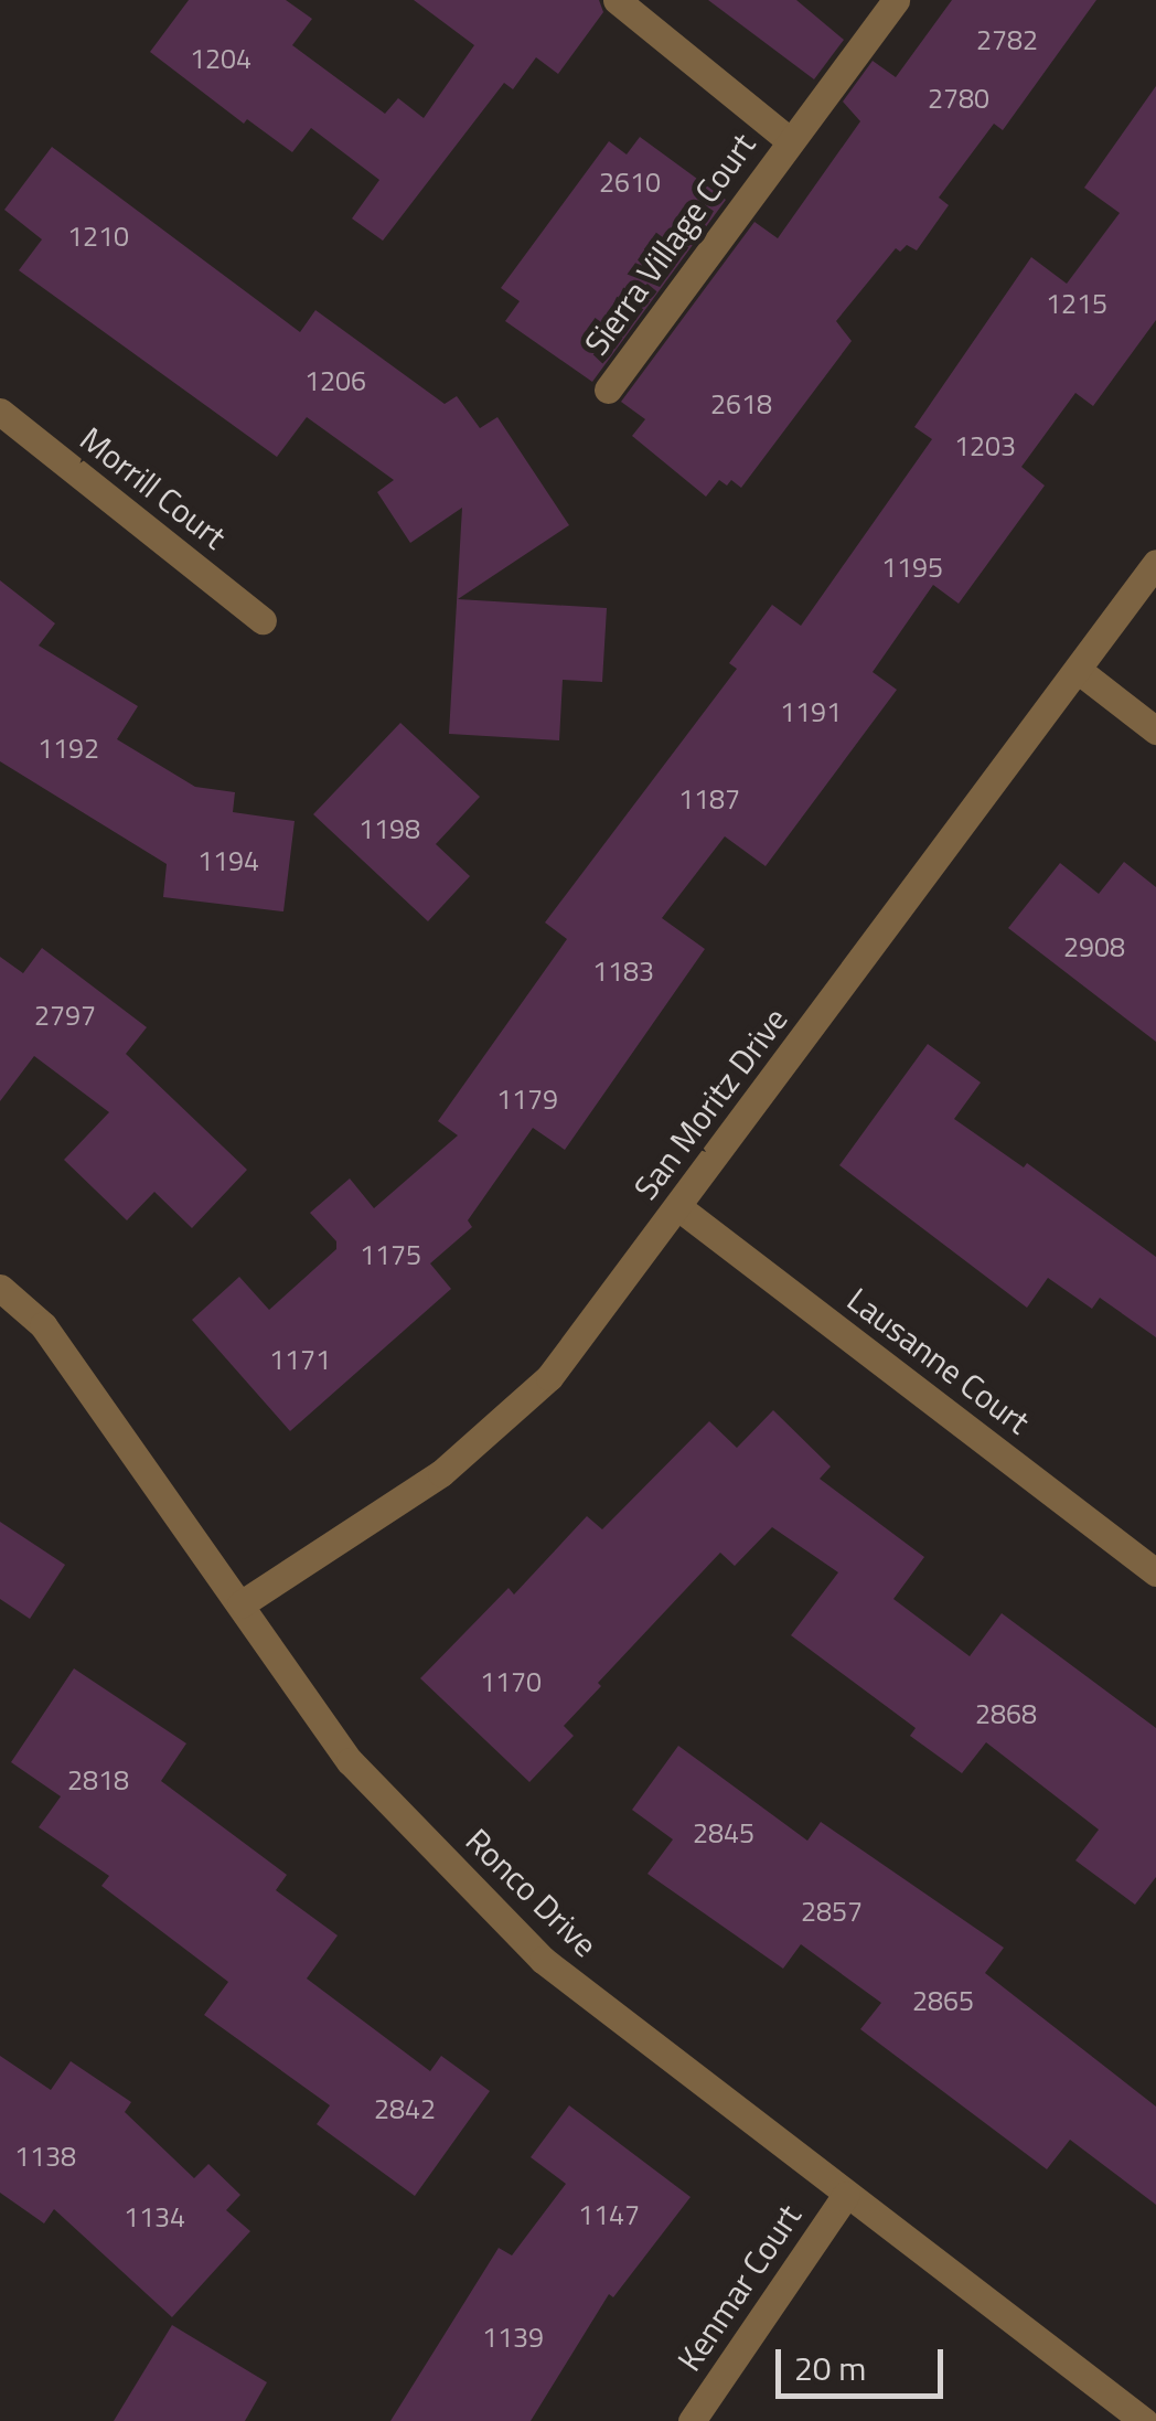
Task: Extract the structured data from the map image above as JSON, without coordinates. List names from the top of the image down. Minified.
{"streets":{"street":["Sierra Village Court","Morrill Court","San Moritz Drive","Lausanne Court","Ronco Drive","Kenmar Court"]},"crossings":[["San Moritz Drive","Lausanne Court"],["San Moritz Drive","Ronco Drive"],["Ronco Drive","Kenmar Court"]],"house_numbers":["2782","1204","2780","2610","1210","1215","1206","2618","1203","1195","1191","1192","1187","1198","1194","2908","1183","2797","1179","1175","1171","1170","2868","2818","2845","2857","2865","2842","1138","1147","1134","1139"],"scale_bar":"20 m"}
